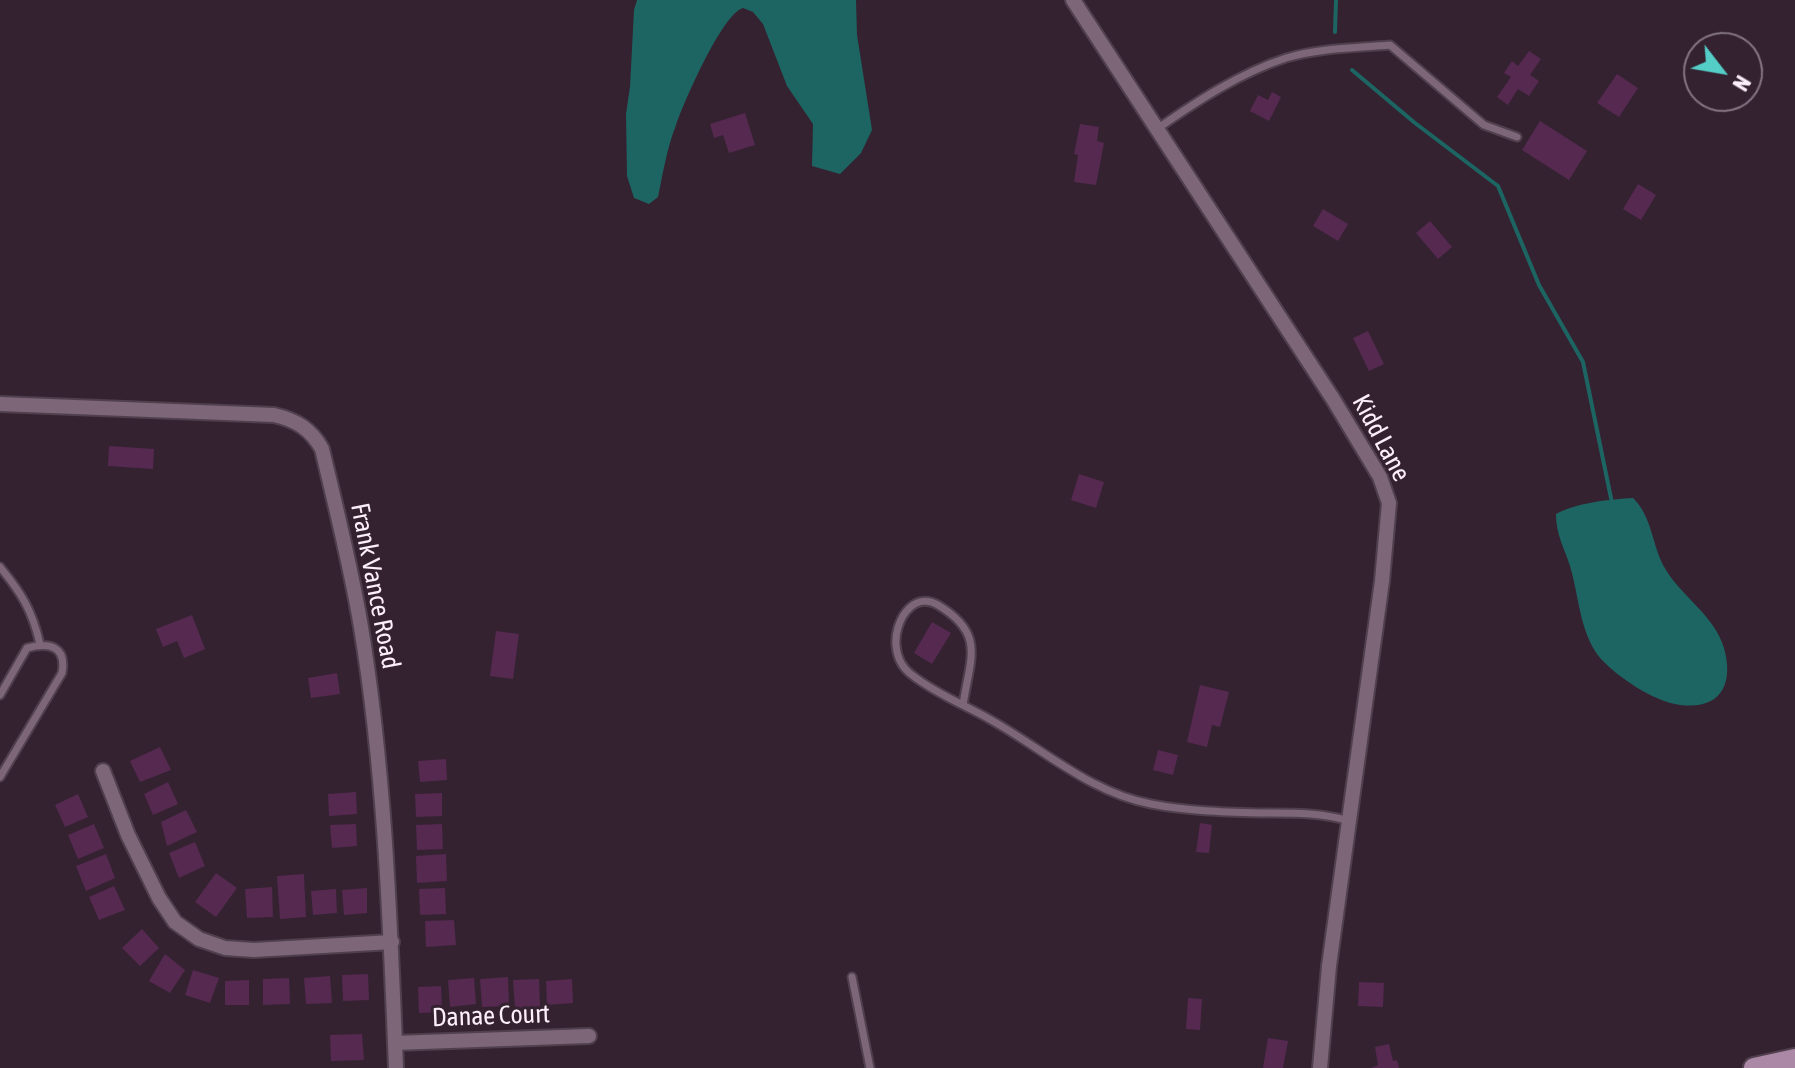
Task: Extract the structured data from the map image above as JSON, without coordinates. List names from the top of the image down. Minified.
{"streets":{"street":["Kidd Lane","Frank Vance Road","Danae Court"]},"crossings":[["Frank Vance Road","Danae Court"]],"north":"bottom right"}
